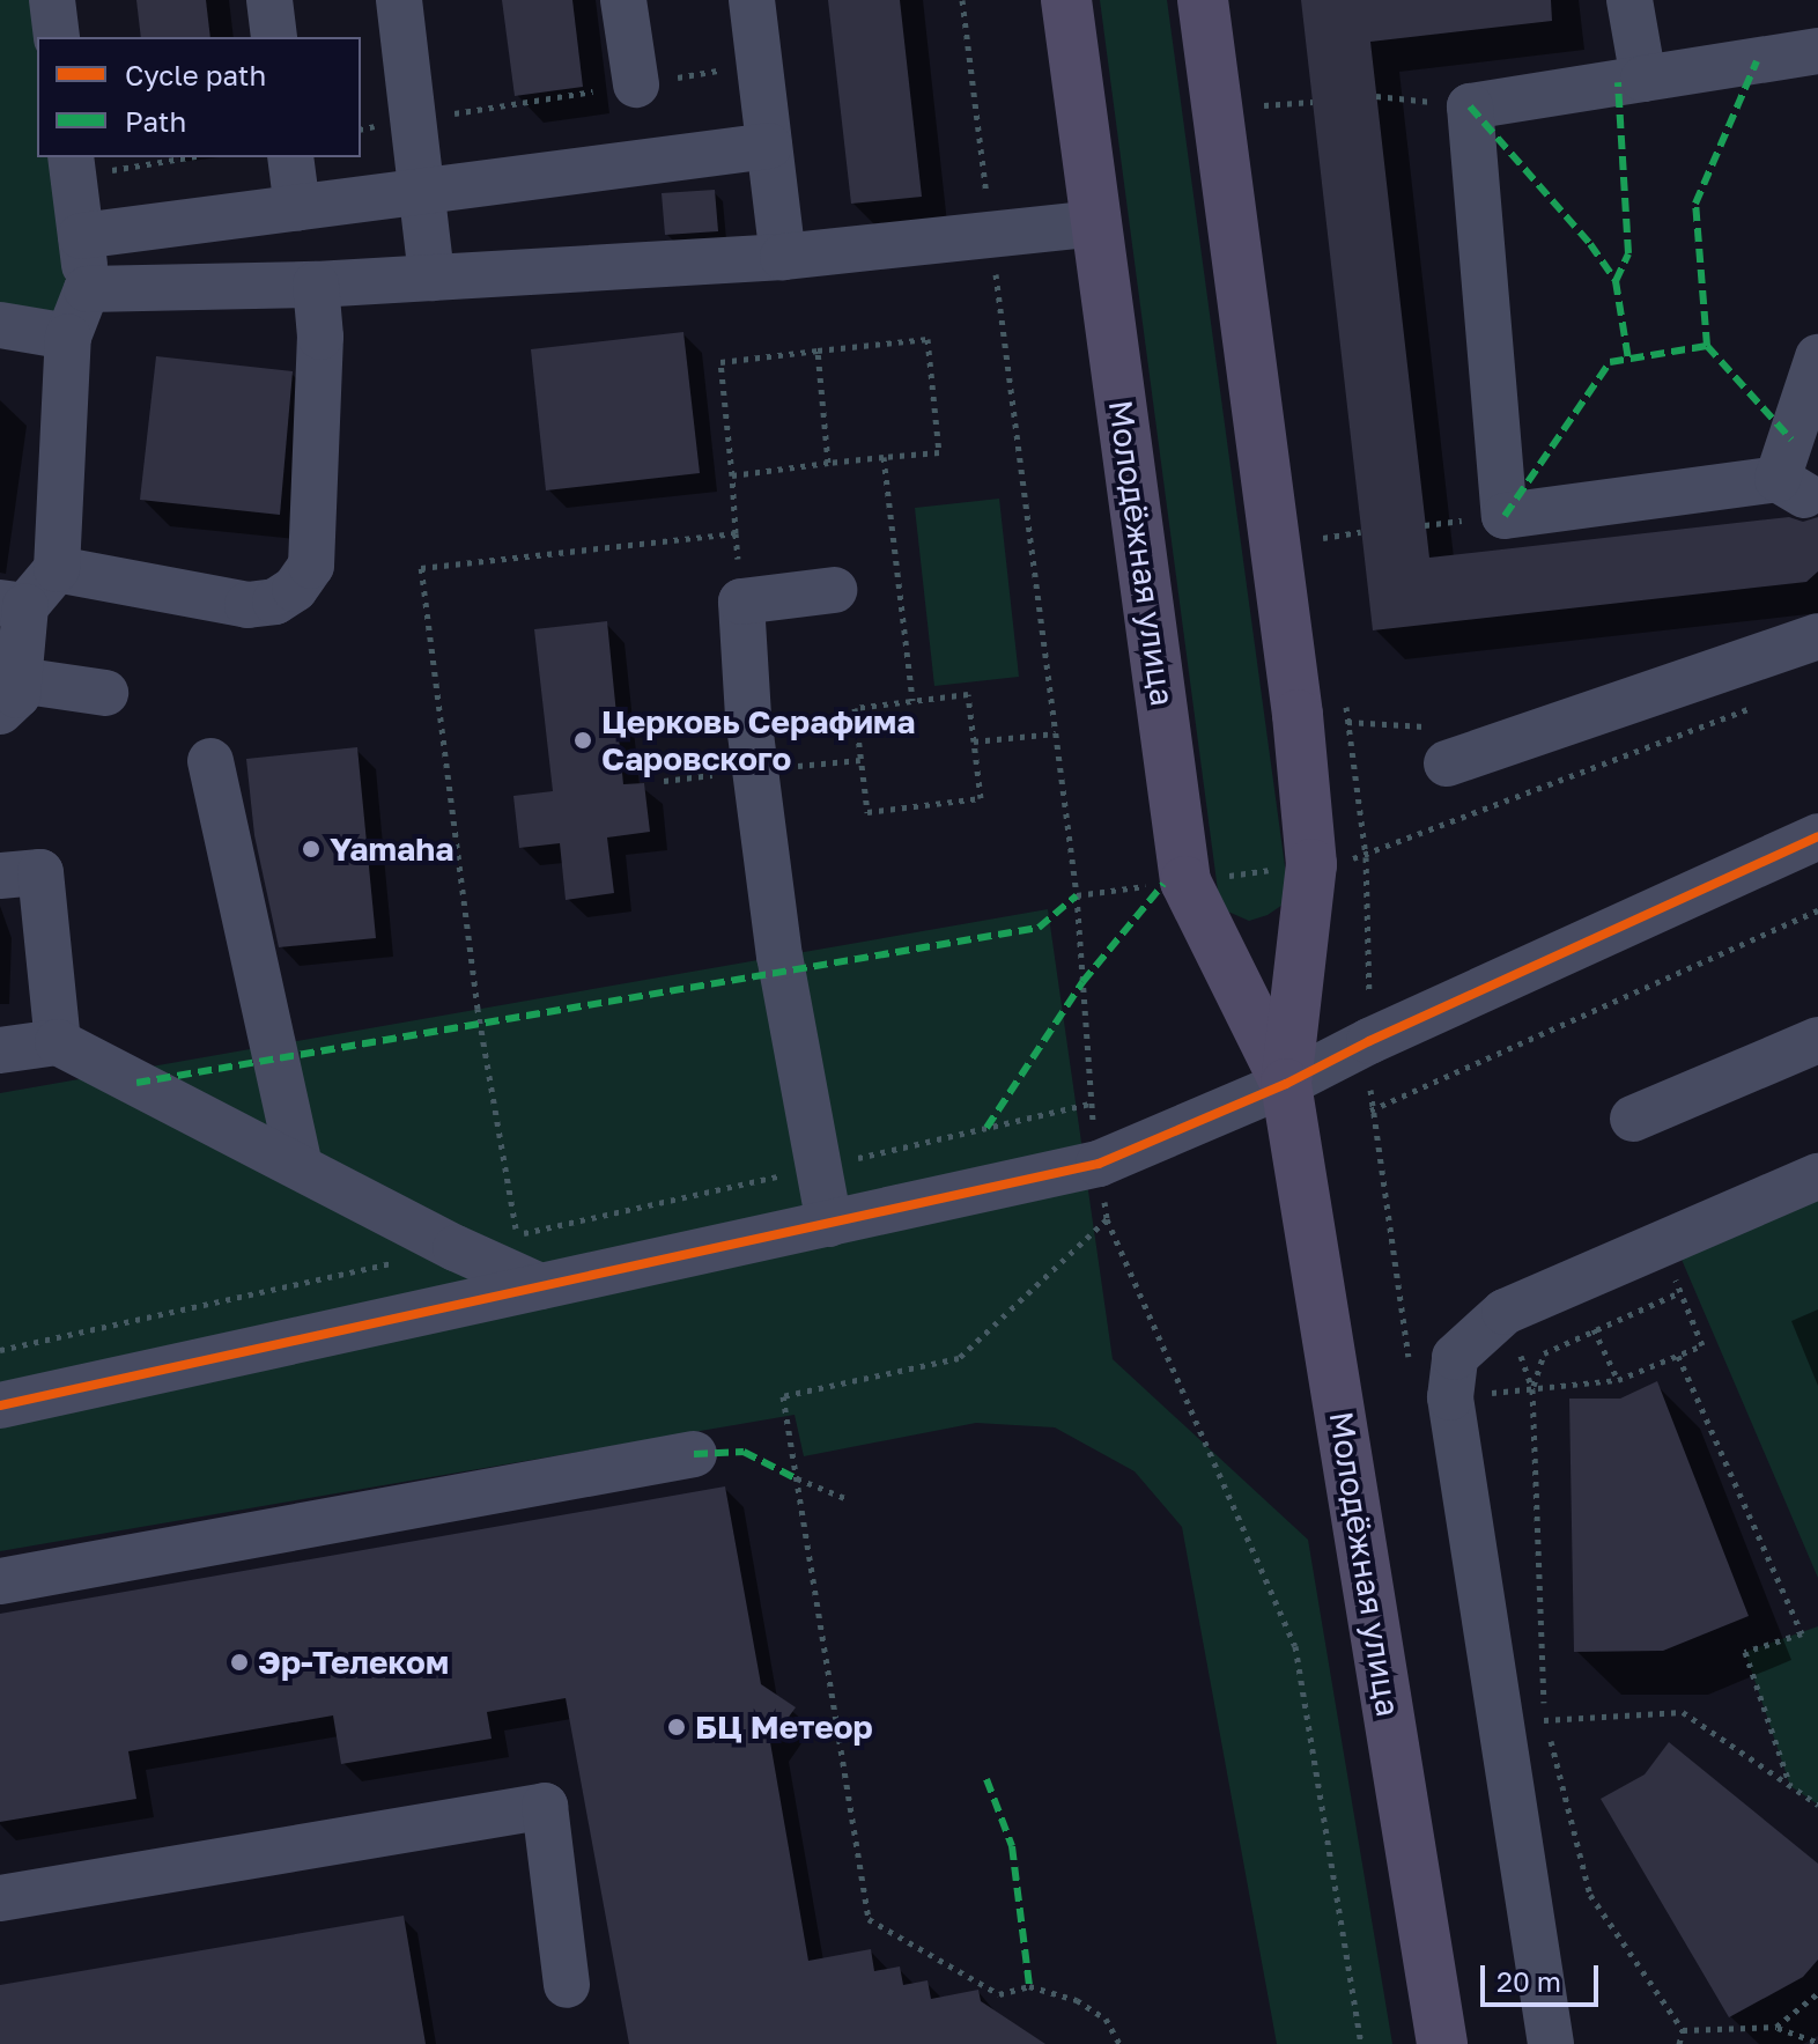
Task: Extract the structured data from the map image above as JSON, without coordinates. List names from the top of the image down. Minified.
{"streets":{"main road":["Молодёжная улица"]},"places":["Церковь Серафима Саровского","Yamaha","Эр-Телеком","БЦ Метеор"],"legend":["Cycle path","Path"],"scale_bar":"20 m"}
